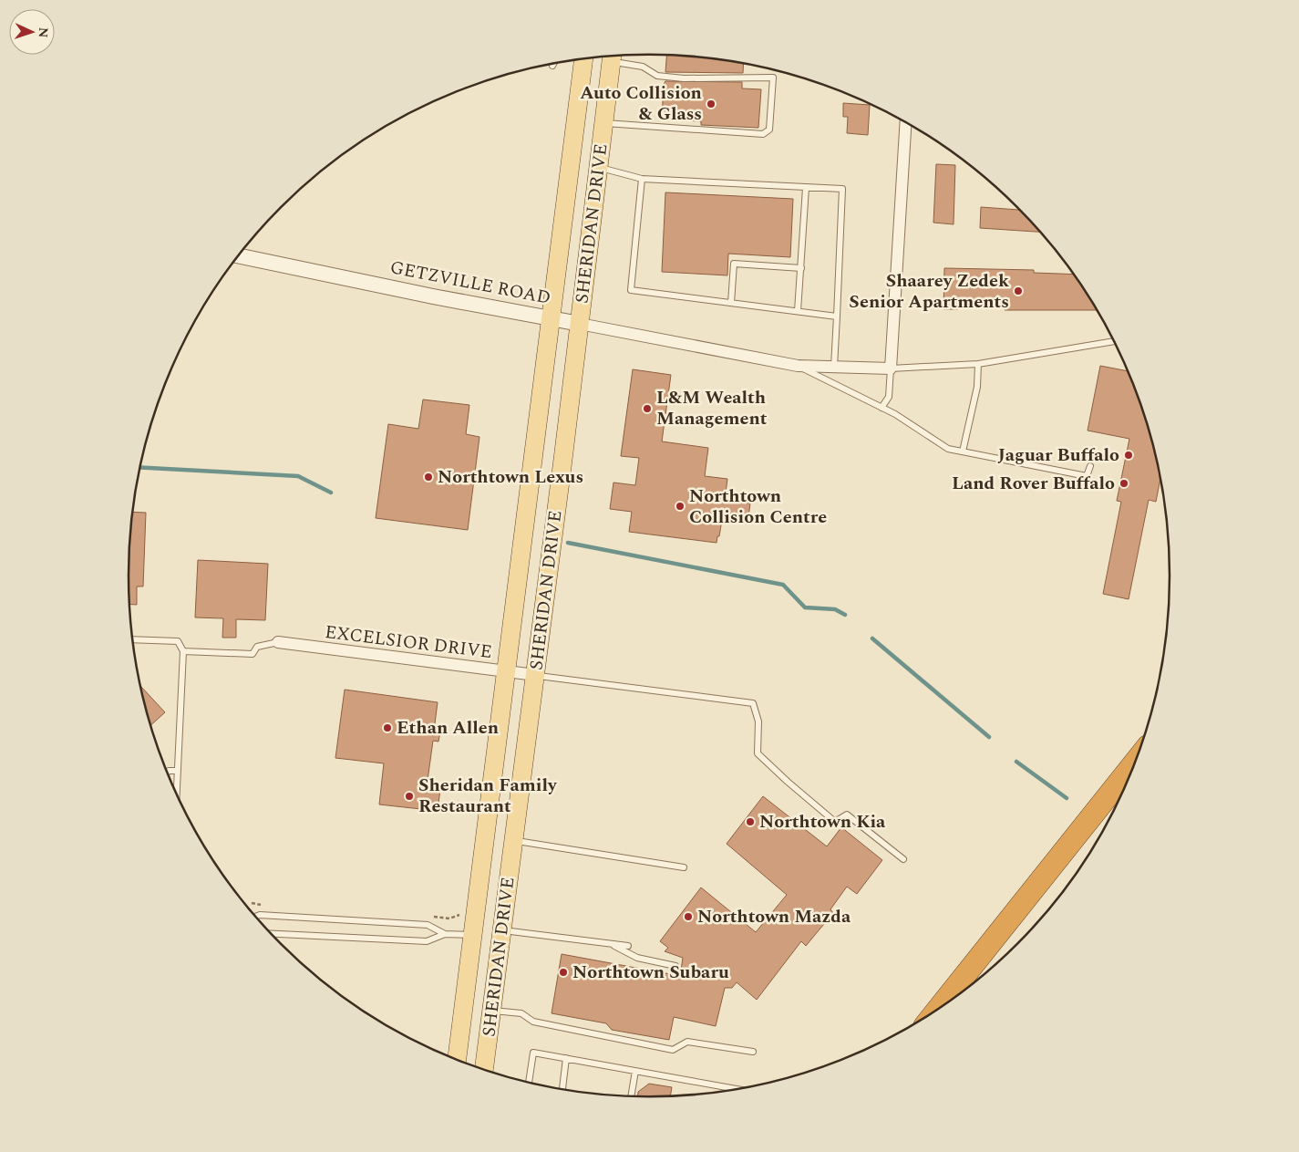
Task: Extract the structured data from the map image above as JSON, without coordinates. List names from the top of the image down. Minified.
{"streets":{"main road":["SHERIDAN DRIVE"],"street":["GETZVILLE ROAD","EXCELSIOR DRIVE"]},"crossings":[["SHERIDAN DRIVE","GETZVILLE ROAD"],["SHERIDAN DRIVE","EXCELSIOR DRIVE"]],"places":["Auto Collision & Glass","Shaarey Zedek Senior Apartments","L&M Wealth Management","Jaguar Buffalo","Northtown Lexus","Land Rover Buffalo","Northtown Collision Centre","Ethan Allen","Sheridan Family Restaurant","Northtown Kia","Northtown Mazda","Northtown Subaru"],"north":"right"}
